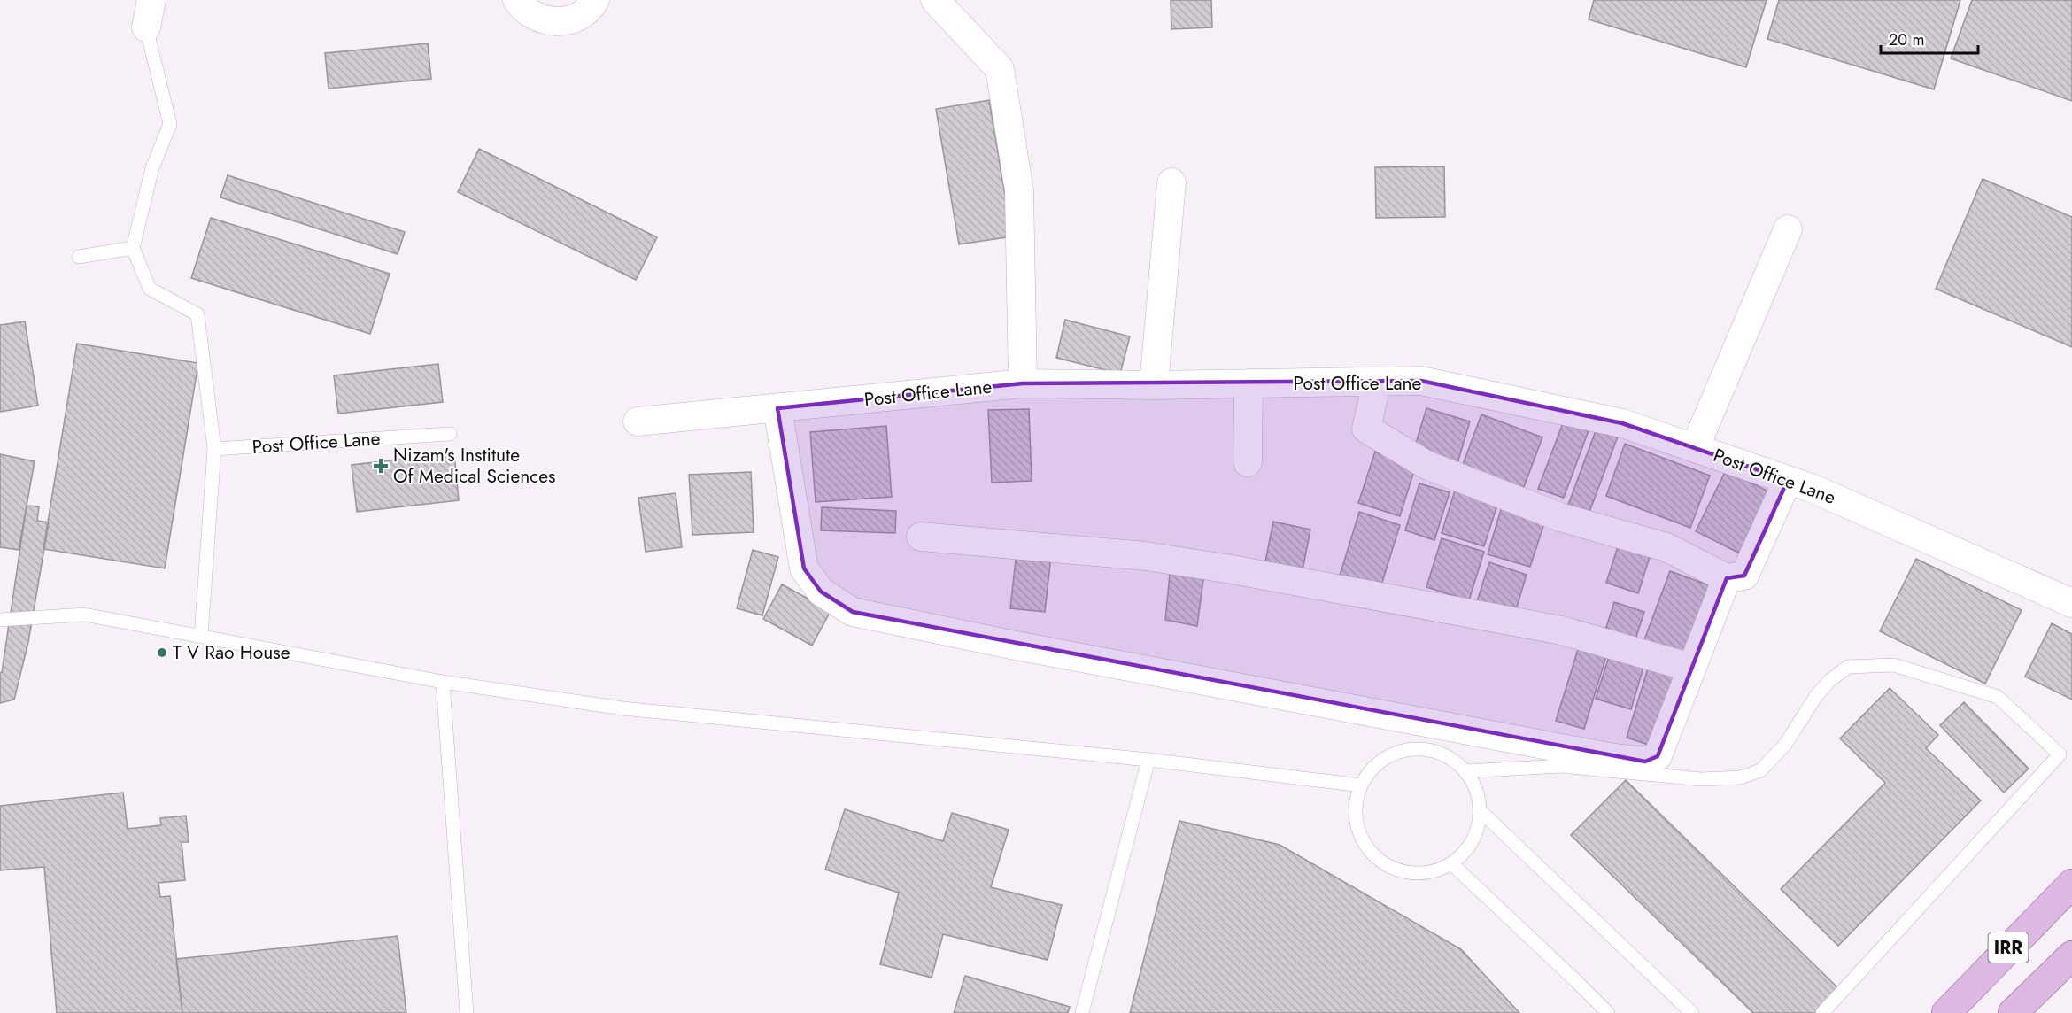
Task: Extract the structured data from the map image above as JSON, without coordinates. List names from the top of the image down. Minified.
{"streets":{"main road":["IRR"],"street":["Post Office Lane"]},"places":{"health":["Nizam's Institute Of Medical Sciences"],"other":["T V Rao House"]},"scale_bar":"20 m"}
